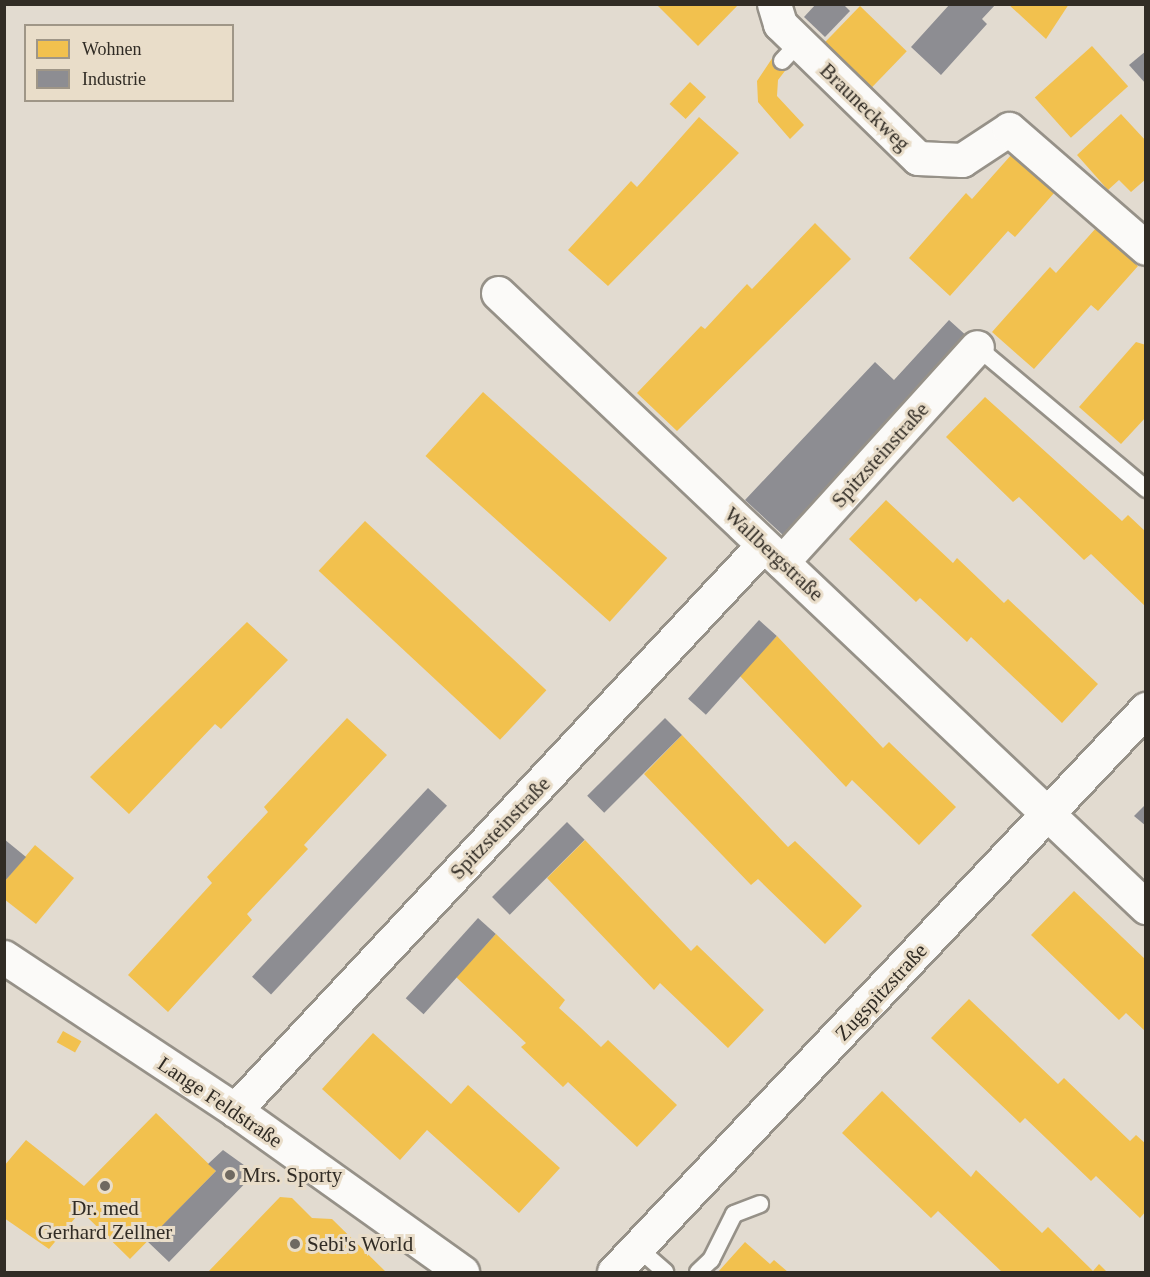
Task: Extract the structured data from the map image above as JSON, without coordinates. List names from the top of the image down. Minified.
{"streets":{"street":["Brauneckweg","Spitzsteinstraße","Wallbergstraße","Zugspitzstraße","Lange Feldstraße"]},"crossings":[["Spitzsteinstraße","Wallbergstraße"],["Spitzsteinstraße","Lange Feldstraße"],["Wallbergstraße","Zugspitzstraße"]],"places":["Mrs. Sporty","Dr. med Gerhard Zellner","Sebi's World"],"legend":["Wohnen","Industrie"]}
